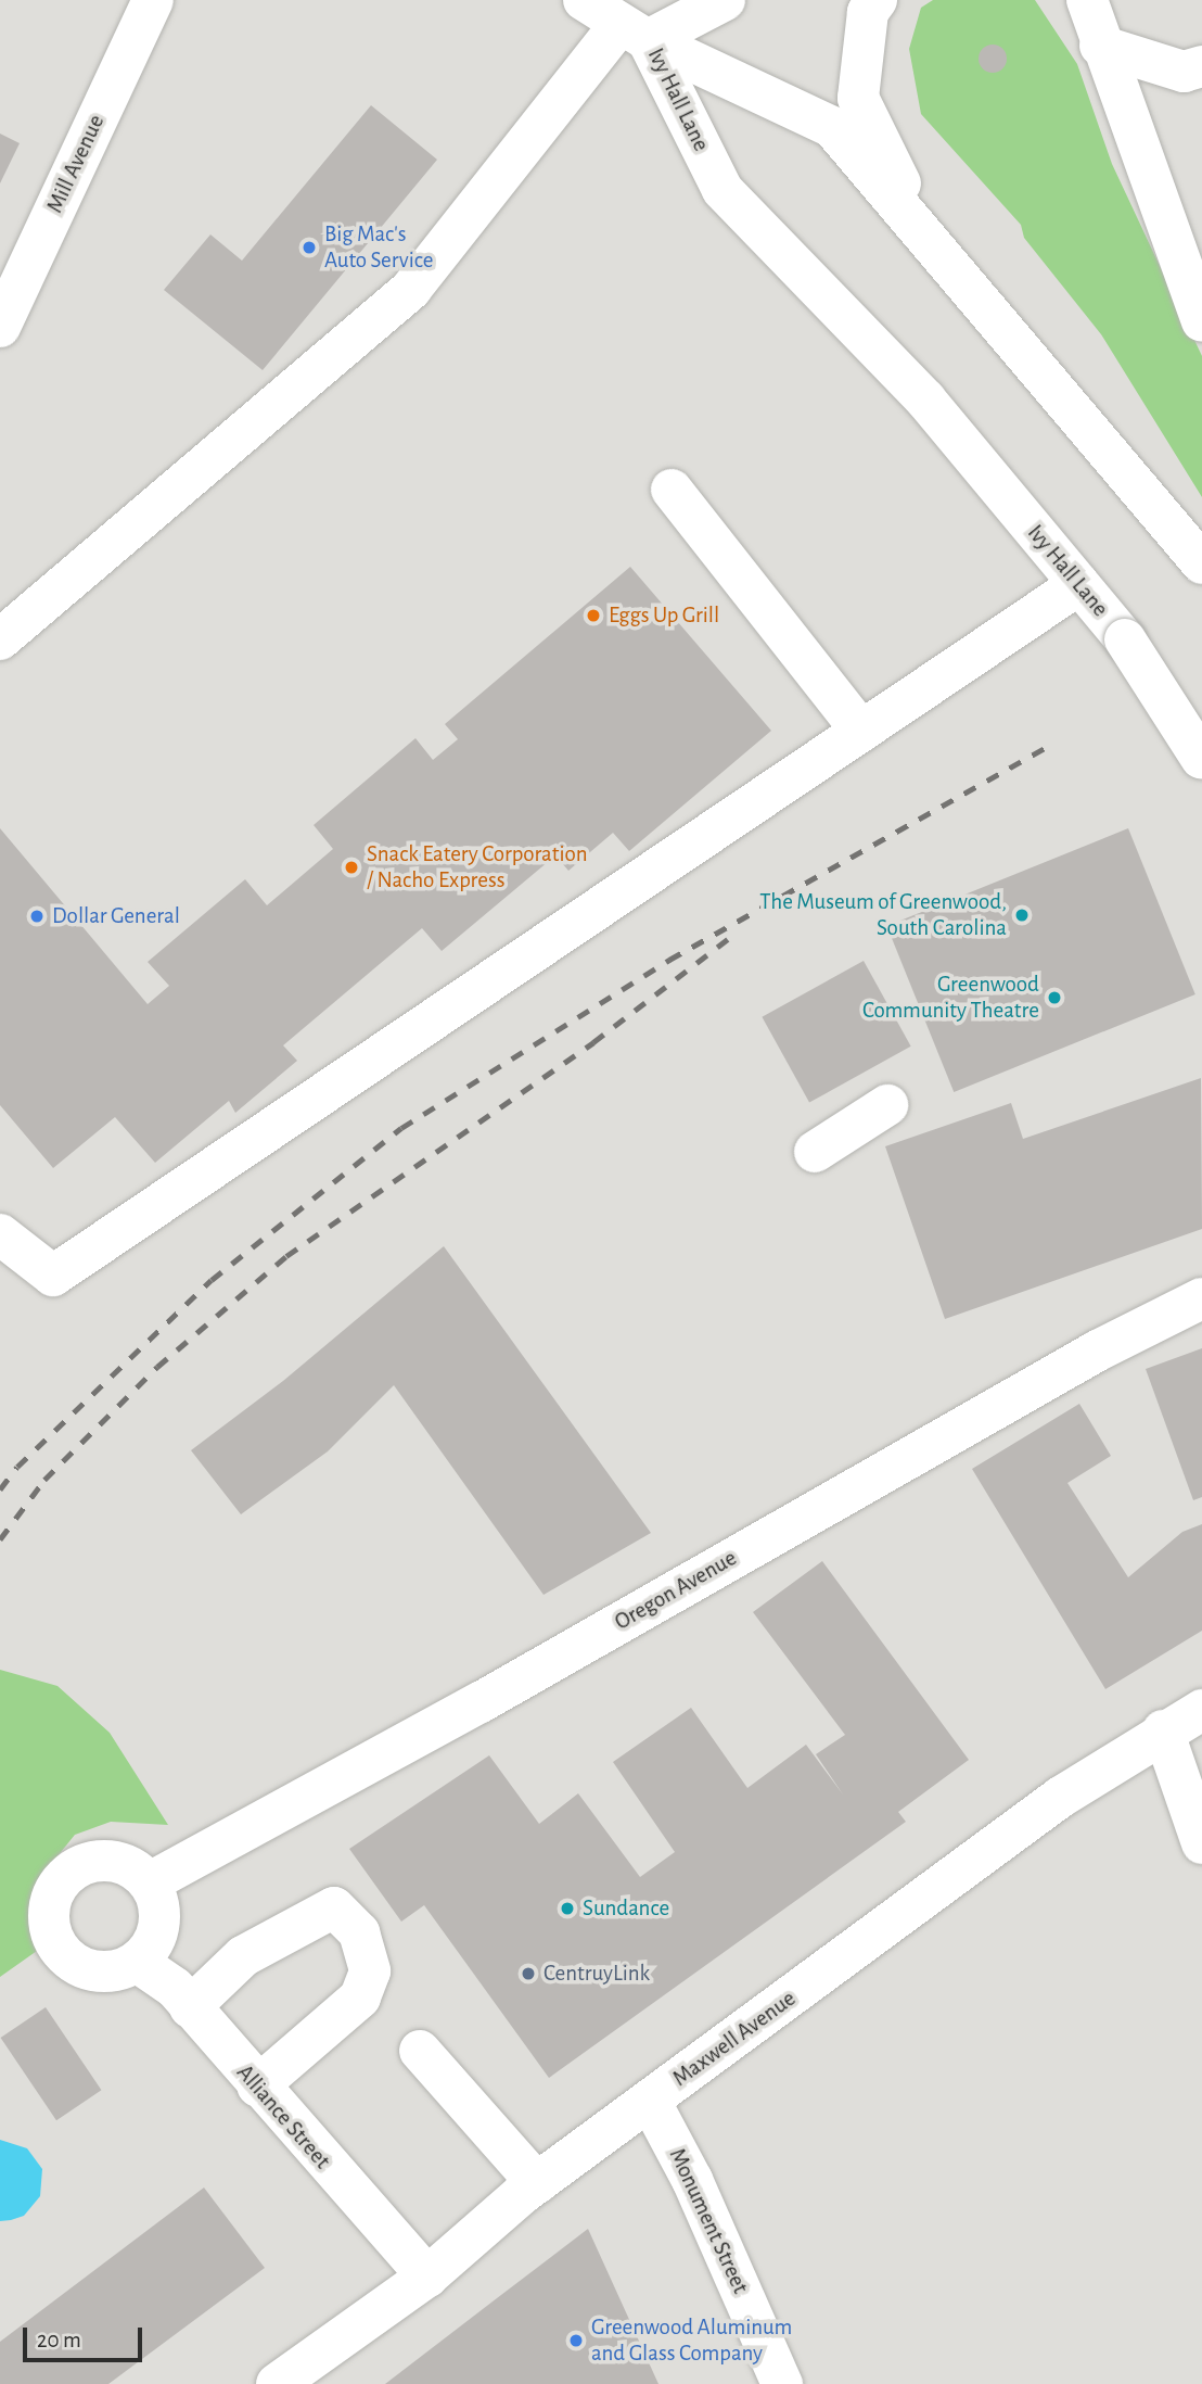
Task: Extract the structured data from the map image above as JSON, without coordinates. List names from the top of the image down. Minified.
{"streets":{"main road":["Ivy Hall Lane","Mill Avenue","Oregon Avenue","Maxwell Avenue","Alliance Street","Monument Street"]},"crossings":[["Oregon Avenue","Alliance Street"],["Maxwell Avenue","Alliance Street"],["Maxwell Avenue","Monument Street"]],"places":["Big Mac's Auto Service","Eggs Up Grill","Snack Eatery Corporation / Nacho Express","The Museum of Greenwood, South Carolina","Dollar General","Greenwood Community Theatre","Sundance","CentruyLink","Greenwood Aluminum and Glass Company"],"scale_bar":"20 m"}
